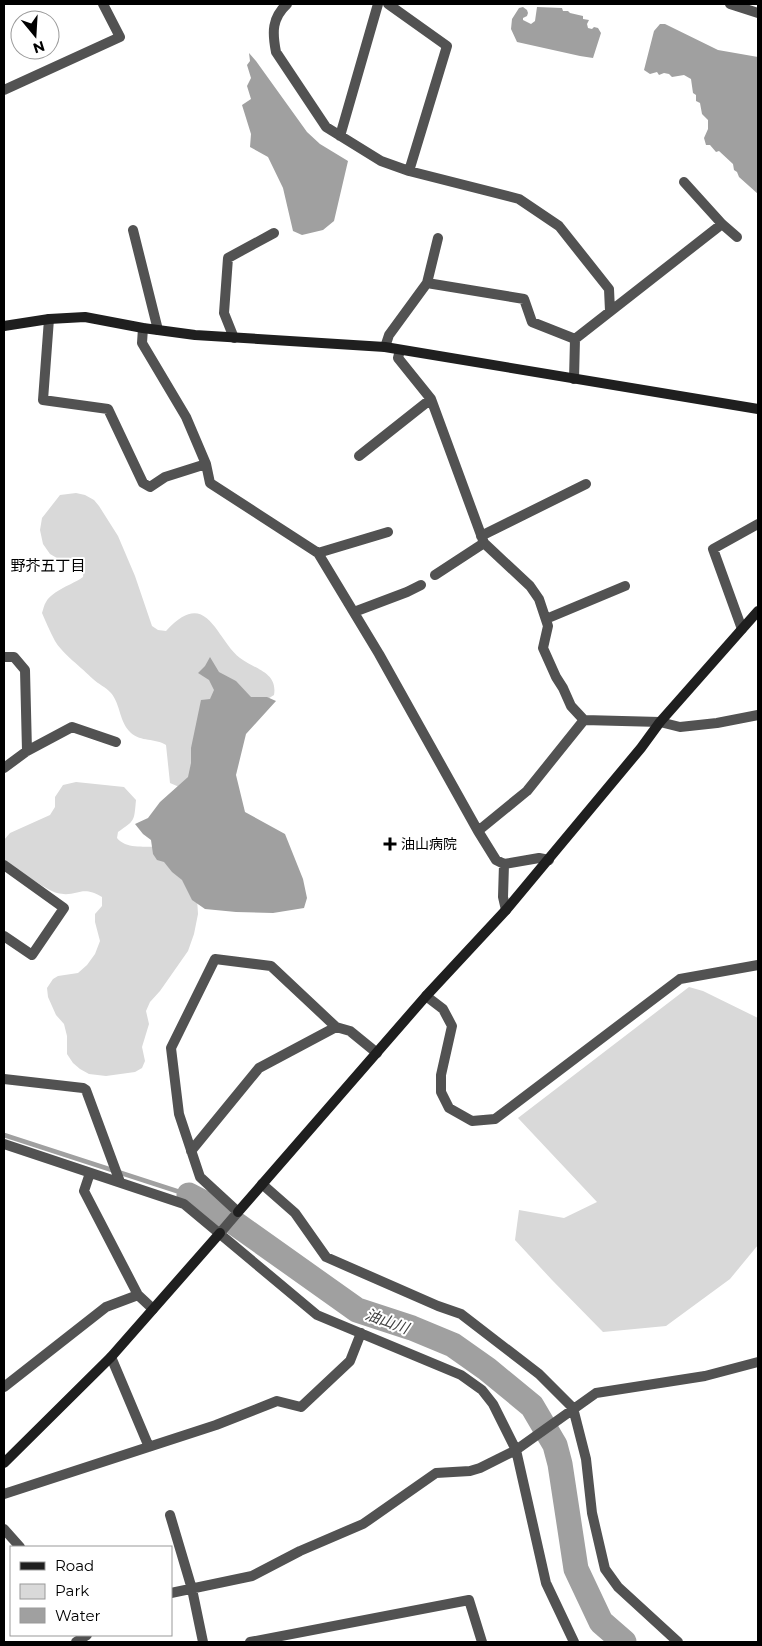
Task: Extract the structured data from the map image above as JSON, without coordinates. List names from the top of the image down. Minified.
{"districts":["野芥五丁目"],"water":["油山川"],"places":{"health":["油山病院"]},"legend":["Road","Park","Water"],"north":"bottom"}
